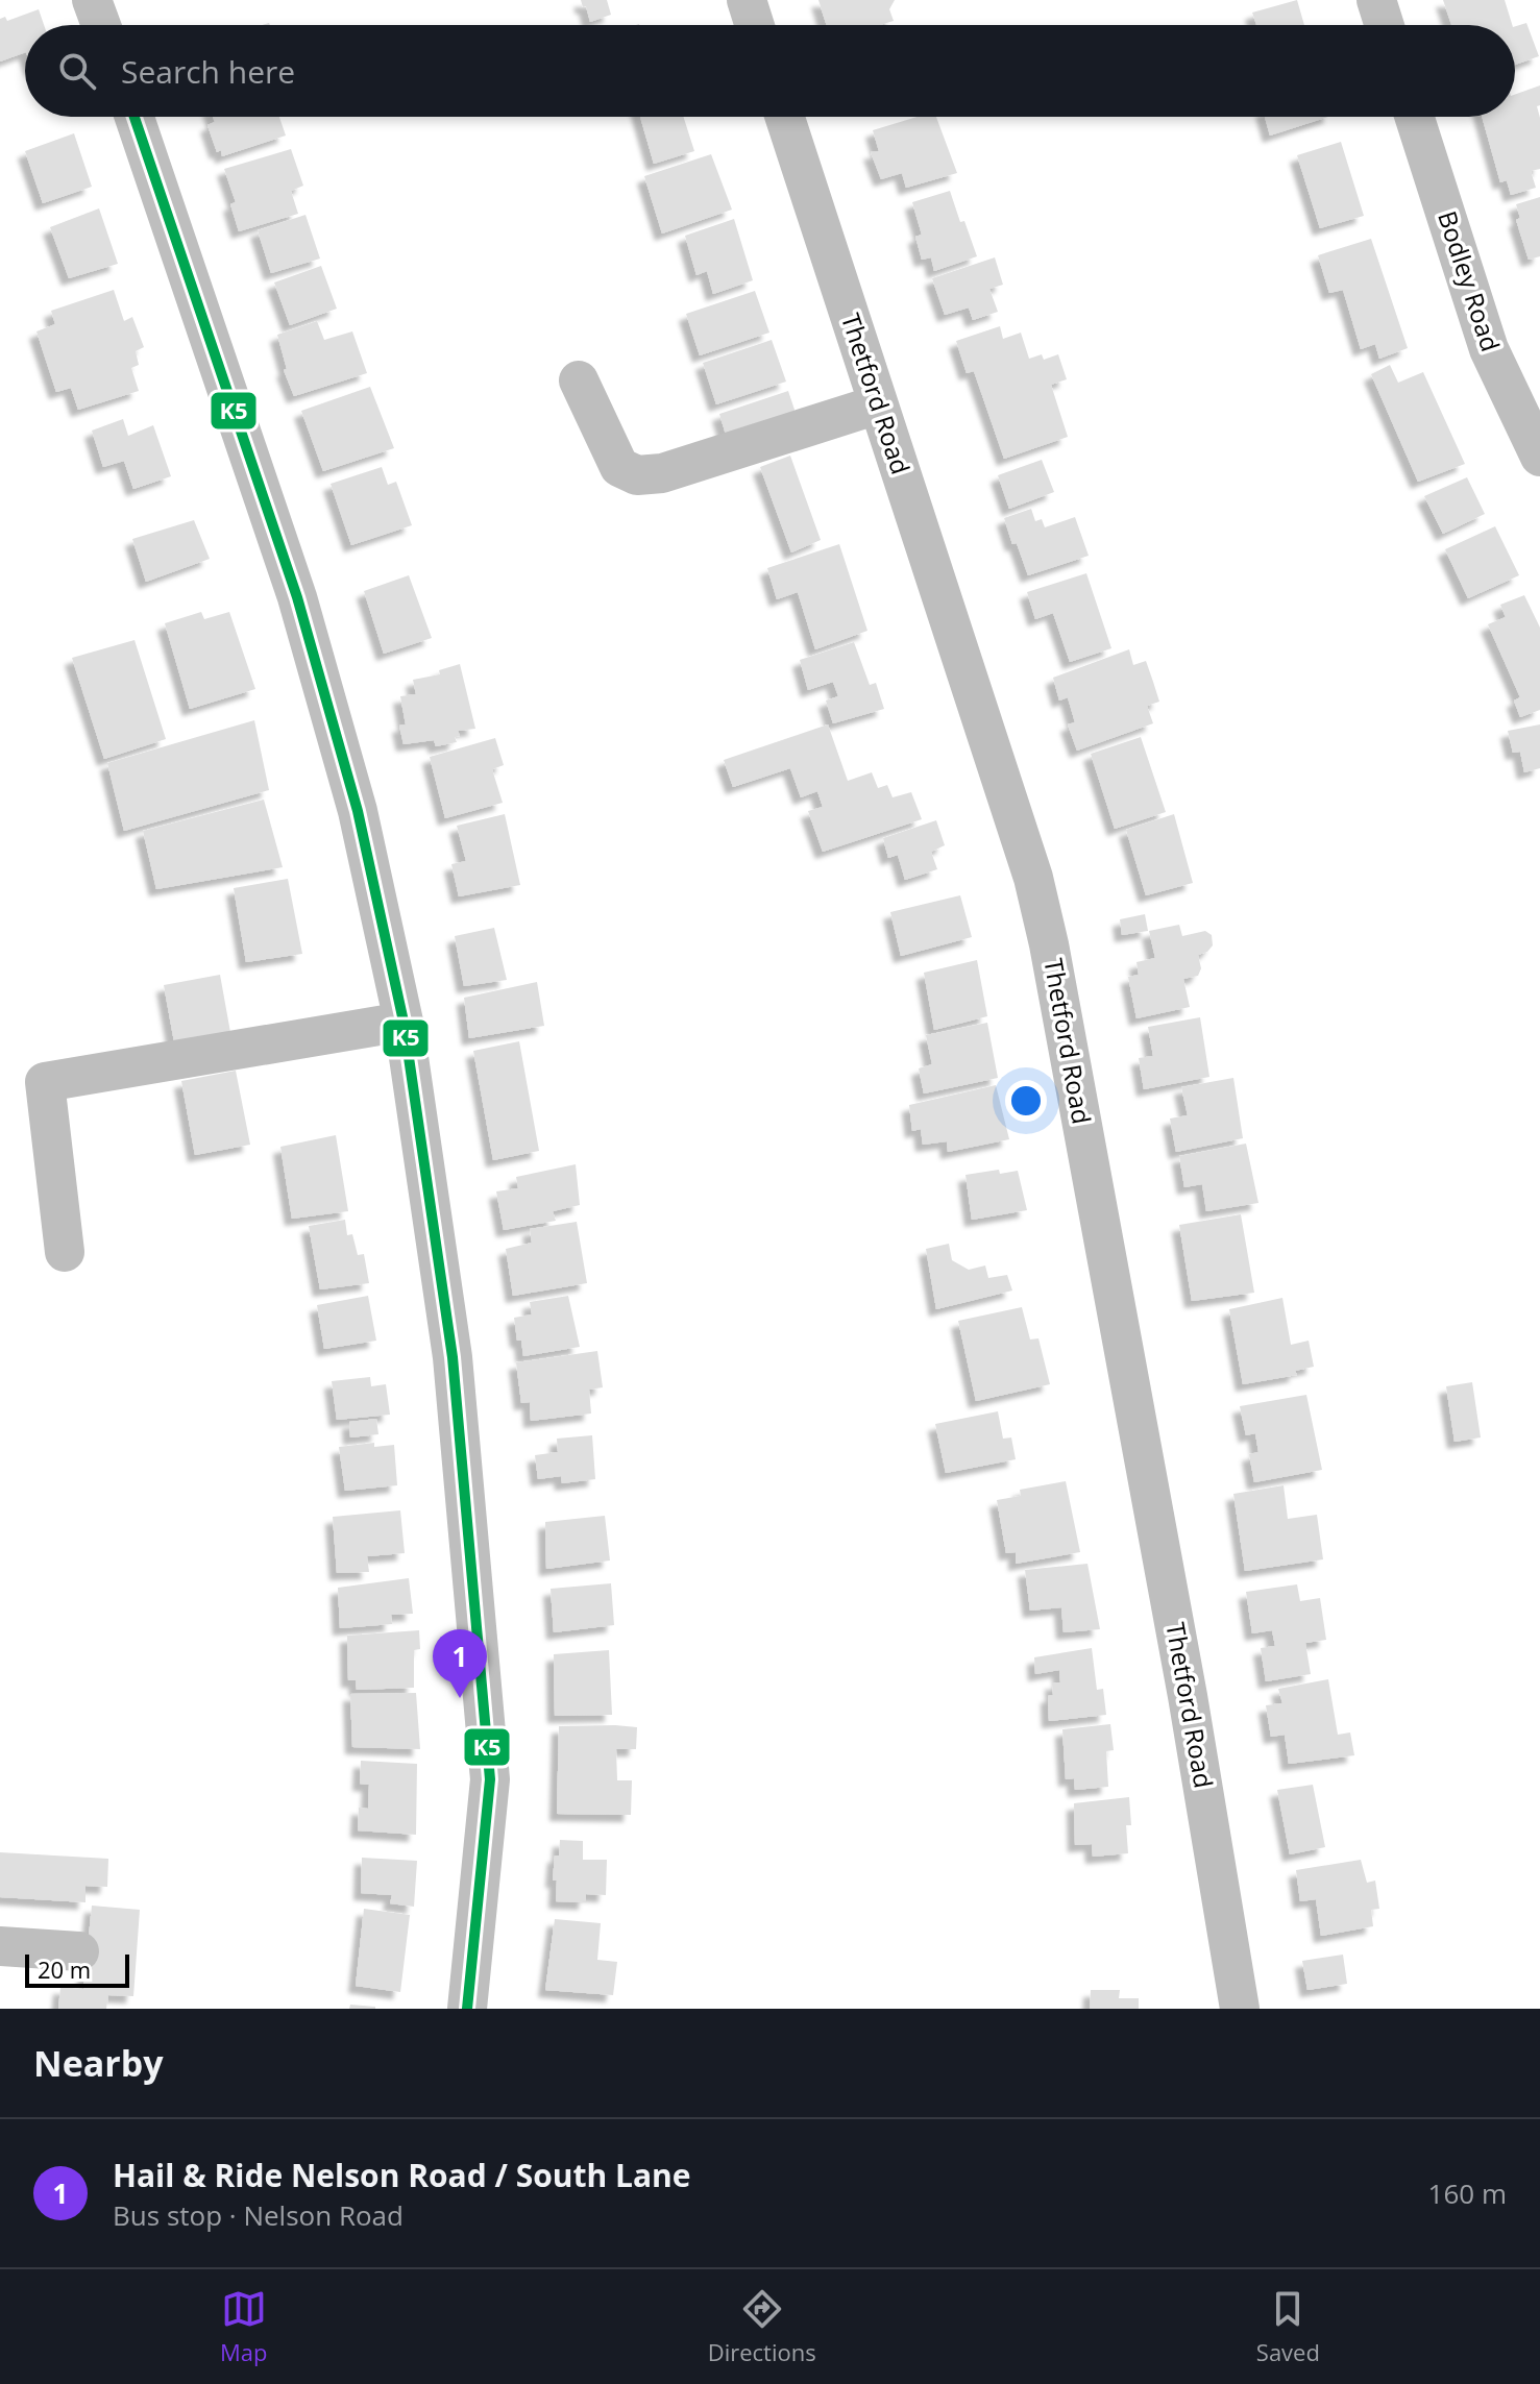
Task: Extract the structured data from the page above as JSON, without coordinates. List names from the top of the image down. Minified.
{"streets":{"street":["Bodley Road","Thetford Road"]},"lines":["transit line K5"],"scale_bar":"20 m","page":{"search":"Search here","pins":"1","scale":"20 m","heading":"Nearby","list":[{"mark":"1","name":"Hail & Ride Nelson Road / South Lane","note":"Bus stop · Nelson Road","value":"160 m"}],"nav":["Map","Directions","Saved"]}}
